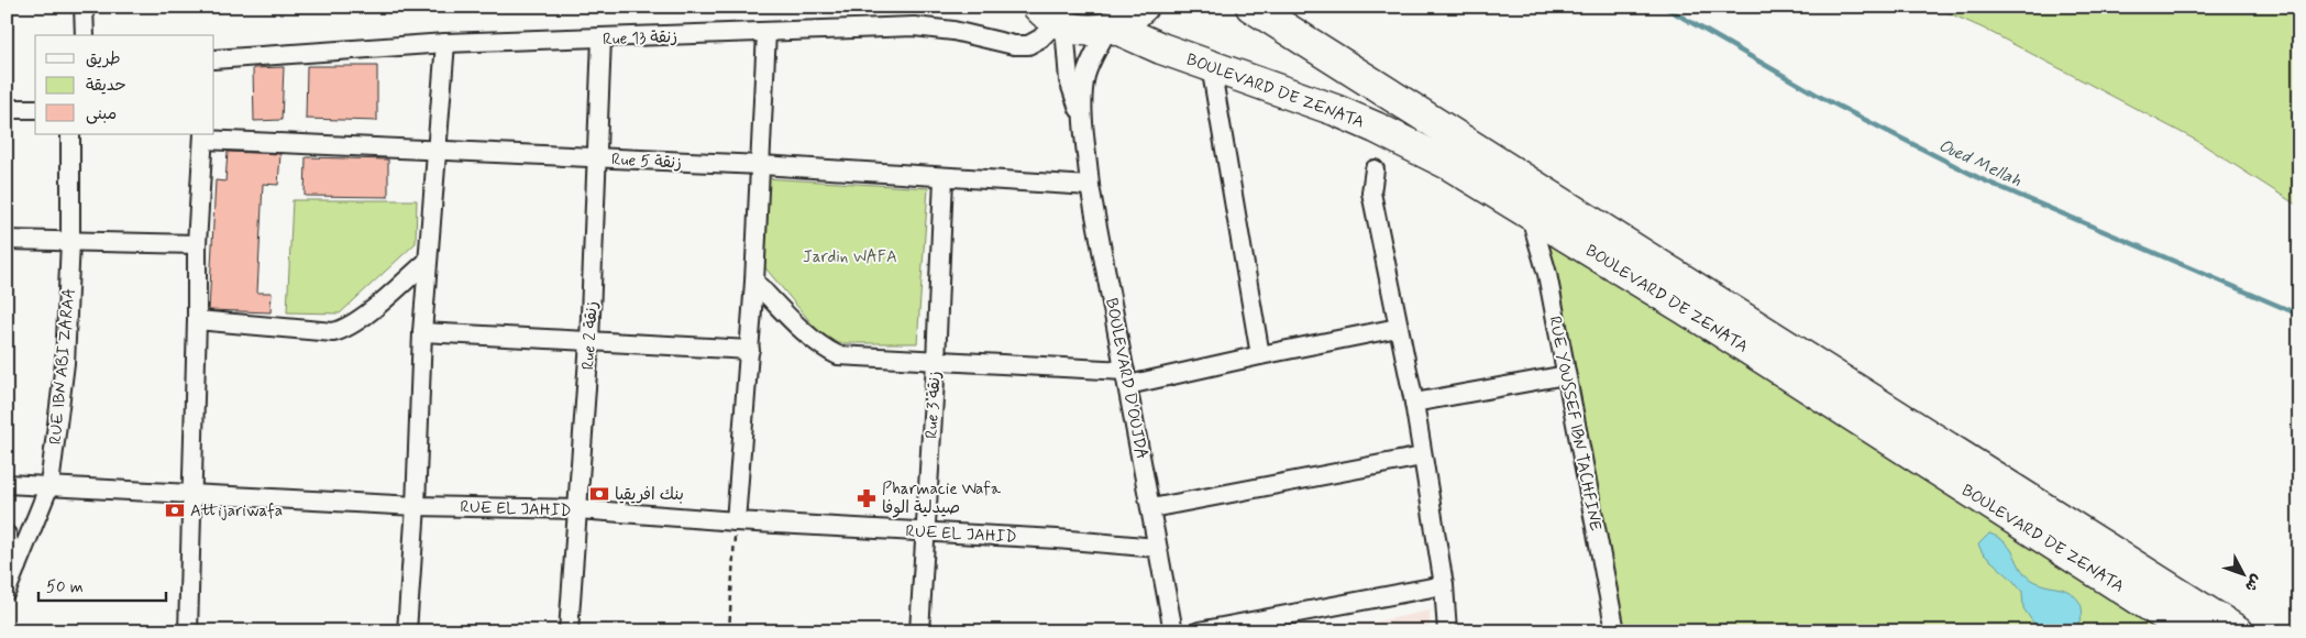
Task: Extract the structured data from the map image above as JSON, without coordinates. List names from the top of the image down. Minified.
{"streets":{"highway":["BOULEVARD DE ZENATA"],"street":["Rue 13 زنقة","Rue 5 زنقة","Rue 2 زنقة","RUE IBN ABI ZARAA","BOULEVARD D'OUJDA","Rue 3 زنقة","RUE YOUSSEF IBN TACHFINE","RUE EL JAHID"]},"crossings":[["Rue 13 زنقة","Rue 2 زنقة"],["Rue 13 زنقة","BOULEVARD D'OUJDA"],["BOULEVARD DE ZENATA","BOULEVARD D'OUJDA"],["BOULEVARD DE ZENATA","RUE YOUSSEF IBN TACHFINE"],["Rue 5 زنقة","Rue 2 زنقة"],["Rue 5 زنقة","BOULEVARD D'OUJDA"],["Rue 5 زنقة","Rue 3 زنقة"],["Rue 2 زنقة","RUE EL JAHID"],["RUE IBN ABI ZARAA","RUE EL JAHID"],["BOULEVARD D'OUJDA","RUE EL JAHID"],["Rue 3 زنقة","RUE EL JAHID"]],"water":["Oued Mellah"],"parks":["Jardin WAFA"],"places":{"bank":["بنك افريقيا","Attijariwafa"],"pharmacy":["Pharmacie Wafa صيدلية الوفا"]},"legend":["طريق","حديقة","مبنى"],"scale_bar":"50 m","north":"bottom right"}
